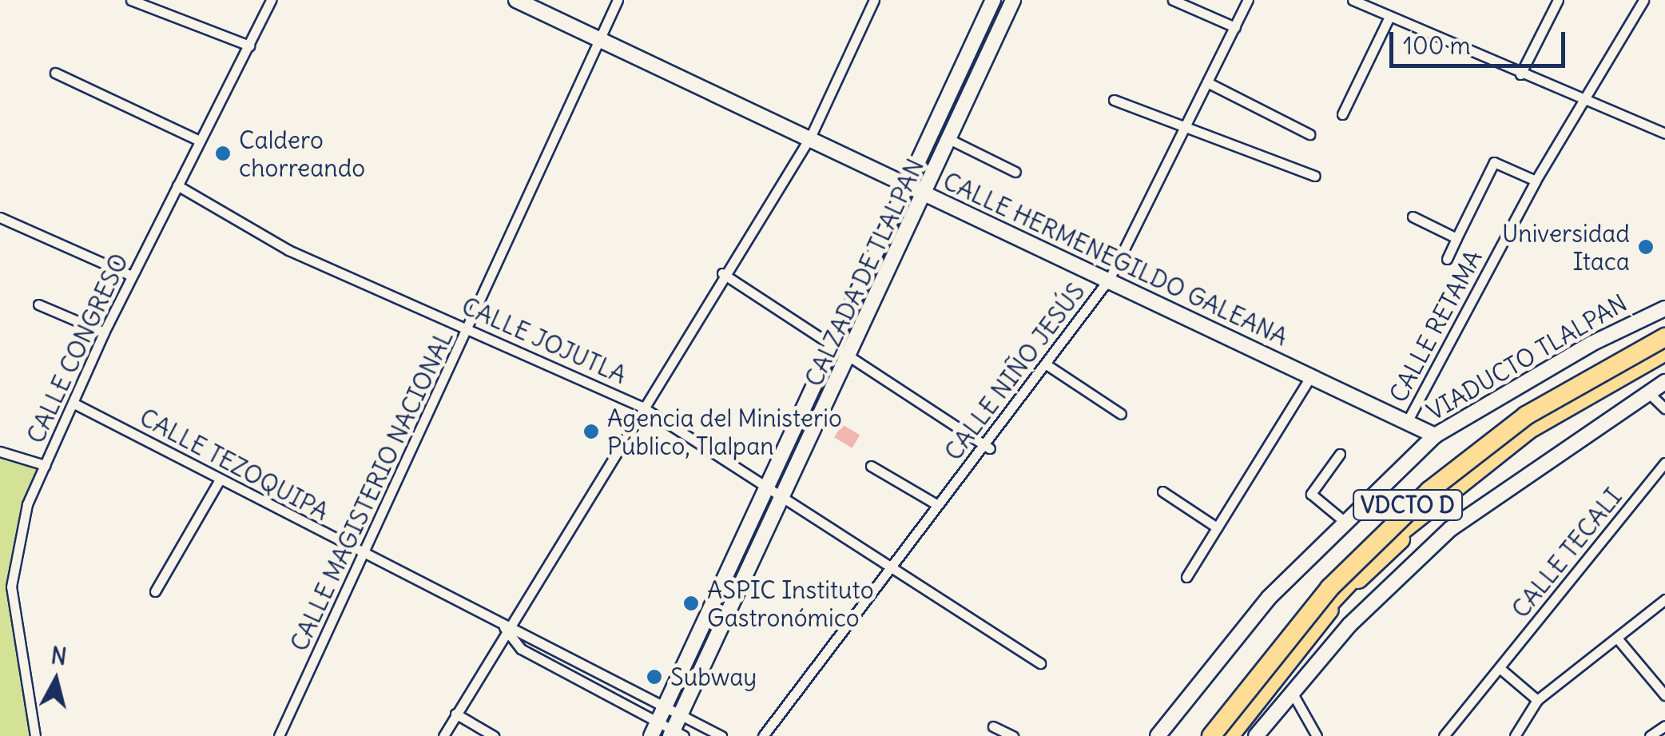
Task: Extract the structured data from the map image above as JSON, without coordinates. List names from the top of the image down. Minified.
{"streets":{"highway":["VIADUCTO TLALPAN","VDCTO D"],"main road":["CALLE HERMENEGILDO GALEANA","CALZADA DE TLALPAN"],"street":["CALLE RETAMA","CALLE JOJUTLA","CALLE CONGRESO","CALLE NIÑO JESÚS","CALLE TEZOQUIPA","CALLE MAGISTERIO NACIONAL","CALLE TECALI"]},"crossings":[["CALLE HERMENEGILDO GALEANA","CALZADA DE TLALPAN"],["CALLE HERMENEGILDO GALEANA","CALLE RETAMA"],["CALLE HERMENEGILDO GALEANA","VIADUCTO TLALPAN"],["CALLE HERMENEGILDO GALEANA","CALLE NIÑO JESÚS"],["CALLE HERMENEGILDO GALEANA","CALLE MAGISTERIO NACIONAL"],["CALZADA DE TLALPAN","CALLE JOJUTLA"],["CALZADA DE TLALPAN","CALLE TEZOQUIPA"],["CALLE JOJUTLA","CALLE CONGRESO"],["CALLE JOJUTLA","CALLE NIÑO JESÚS"],["CALLE JOJUTLA","CALLE MAGISTERIO NACIONAL"],["CALLE CONGRESO","CALLE TEZOQUIPA"],["CALLE TEZOQUIPA","CALLE MAGISTERIO NACIONAL"]],"places":["Caldero chorreando","Universidad Itaca","Agencia del Ministerio Público, Tlalpan","ASPIC Instituto Gastronómico","Subway"],"scale_bar":"100 m","north":"top"}
